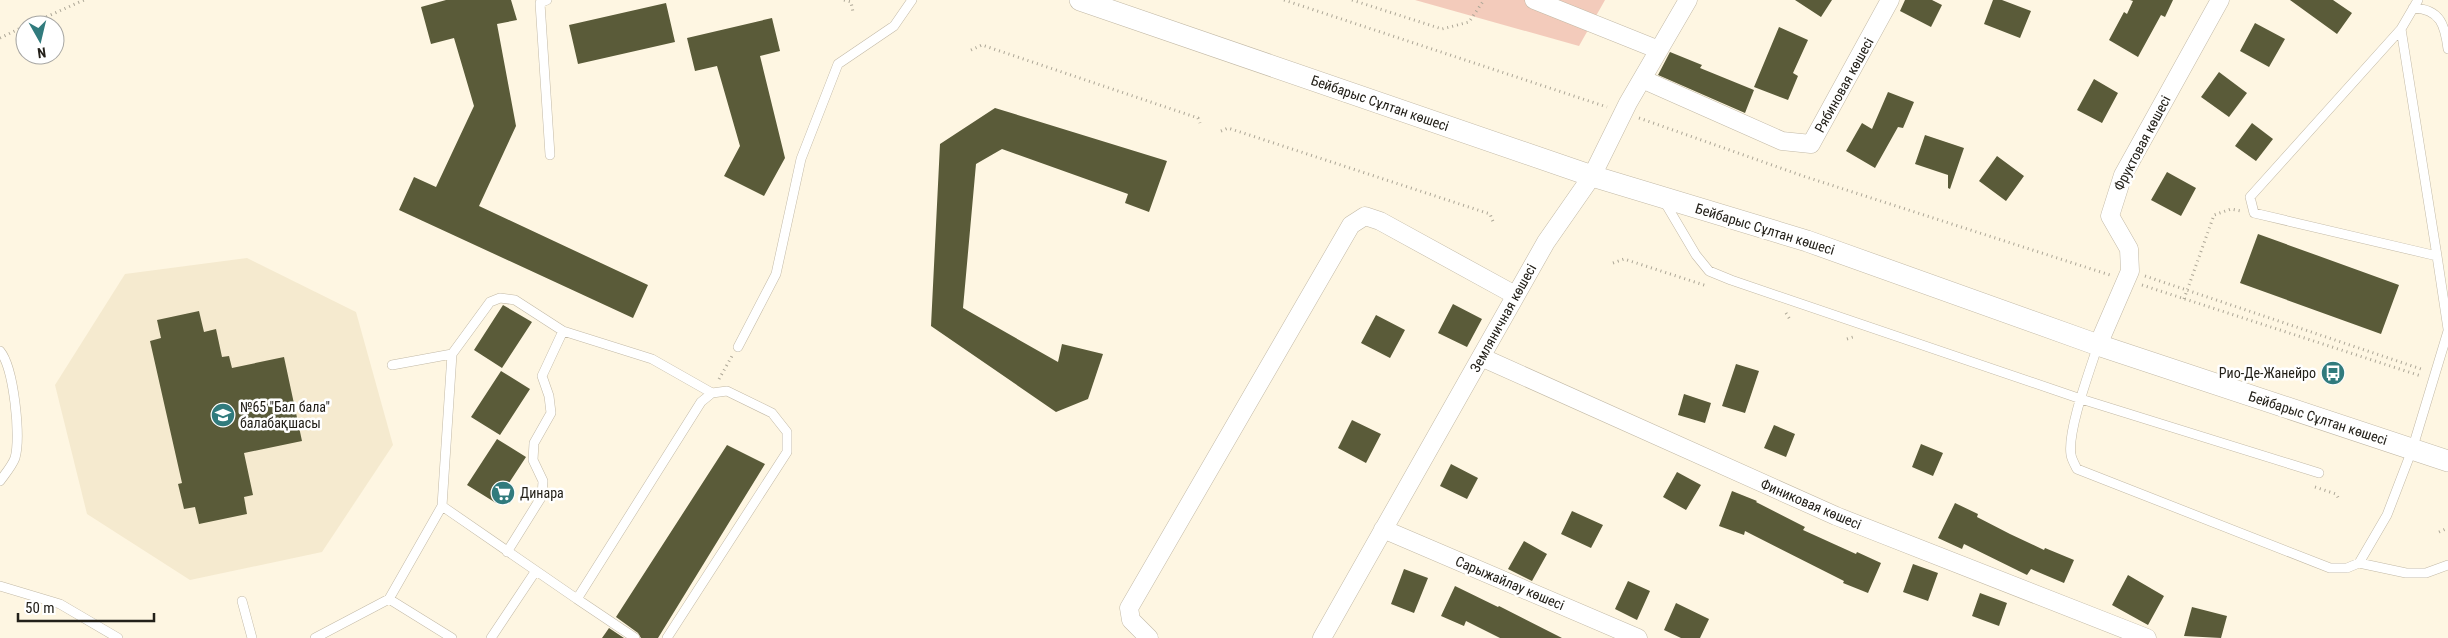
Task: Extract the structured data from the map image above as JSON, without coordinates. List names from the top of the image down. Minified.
{"streets":{"street":["Рябиновая көшесі","Бейбарыс Сұлтан көшесі","Фруктовая көшесі","Земляничная көшесі","Финиковая көшесі","Сарыжайлау көшесі"]},"crossings":[["Рябиновая көшесі","Земляничная көшесі"],["Бейбарыс Сұлтан көшесі","Фруктовая көшесі"],["Бейбарыс Сұлтан көшесі","Земляничная көшесі"],["Земляничная көшесі","Финиковая көшесі"],["Земляничная көшесі","Сарыжайлау көшесі"]],"places":{"bus stop":["Рио-Де-Жанейро"],"school or university":["№65 \"Бал бала\" балабақшасы"],"supermarket":["Динара"]},"scale_bar":"50 m","north":"bottom"}
